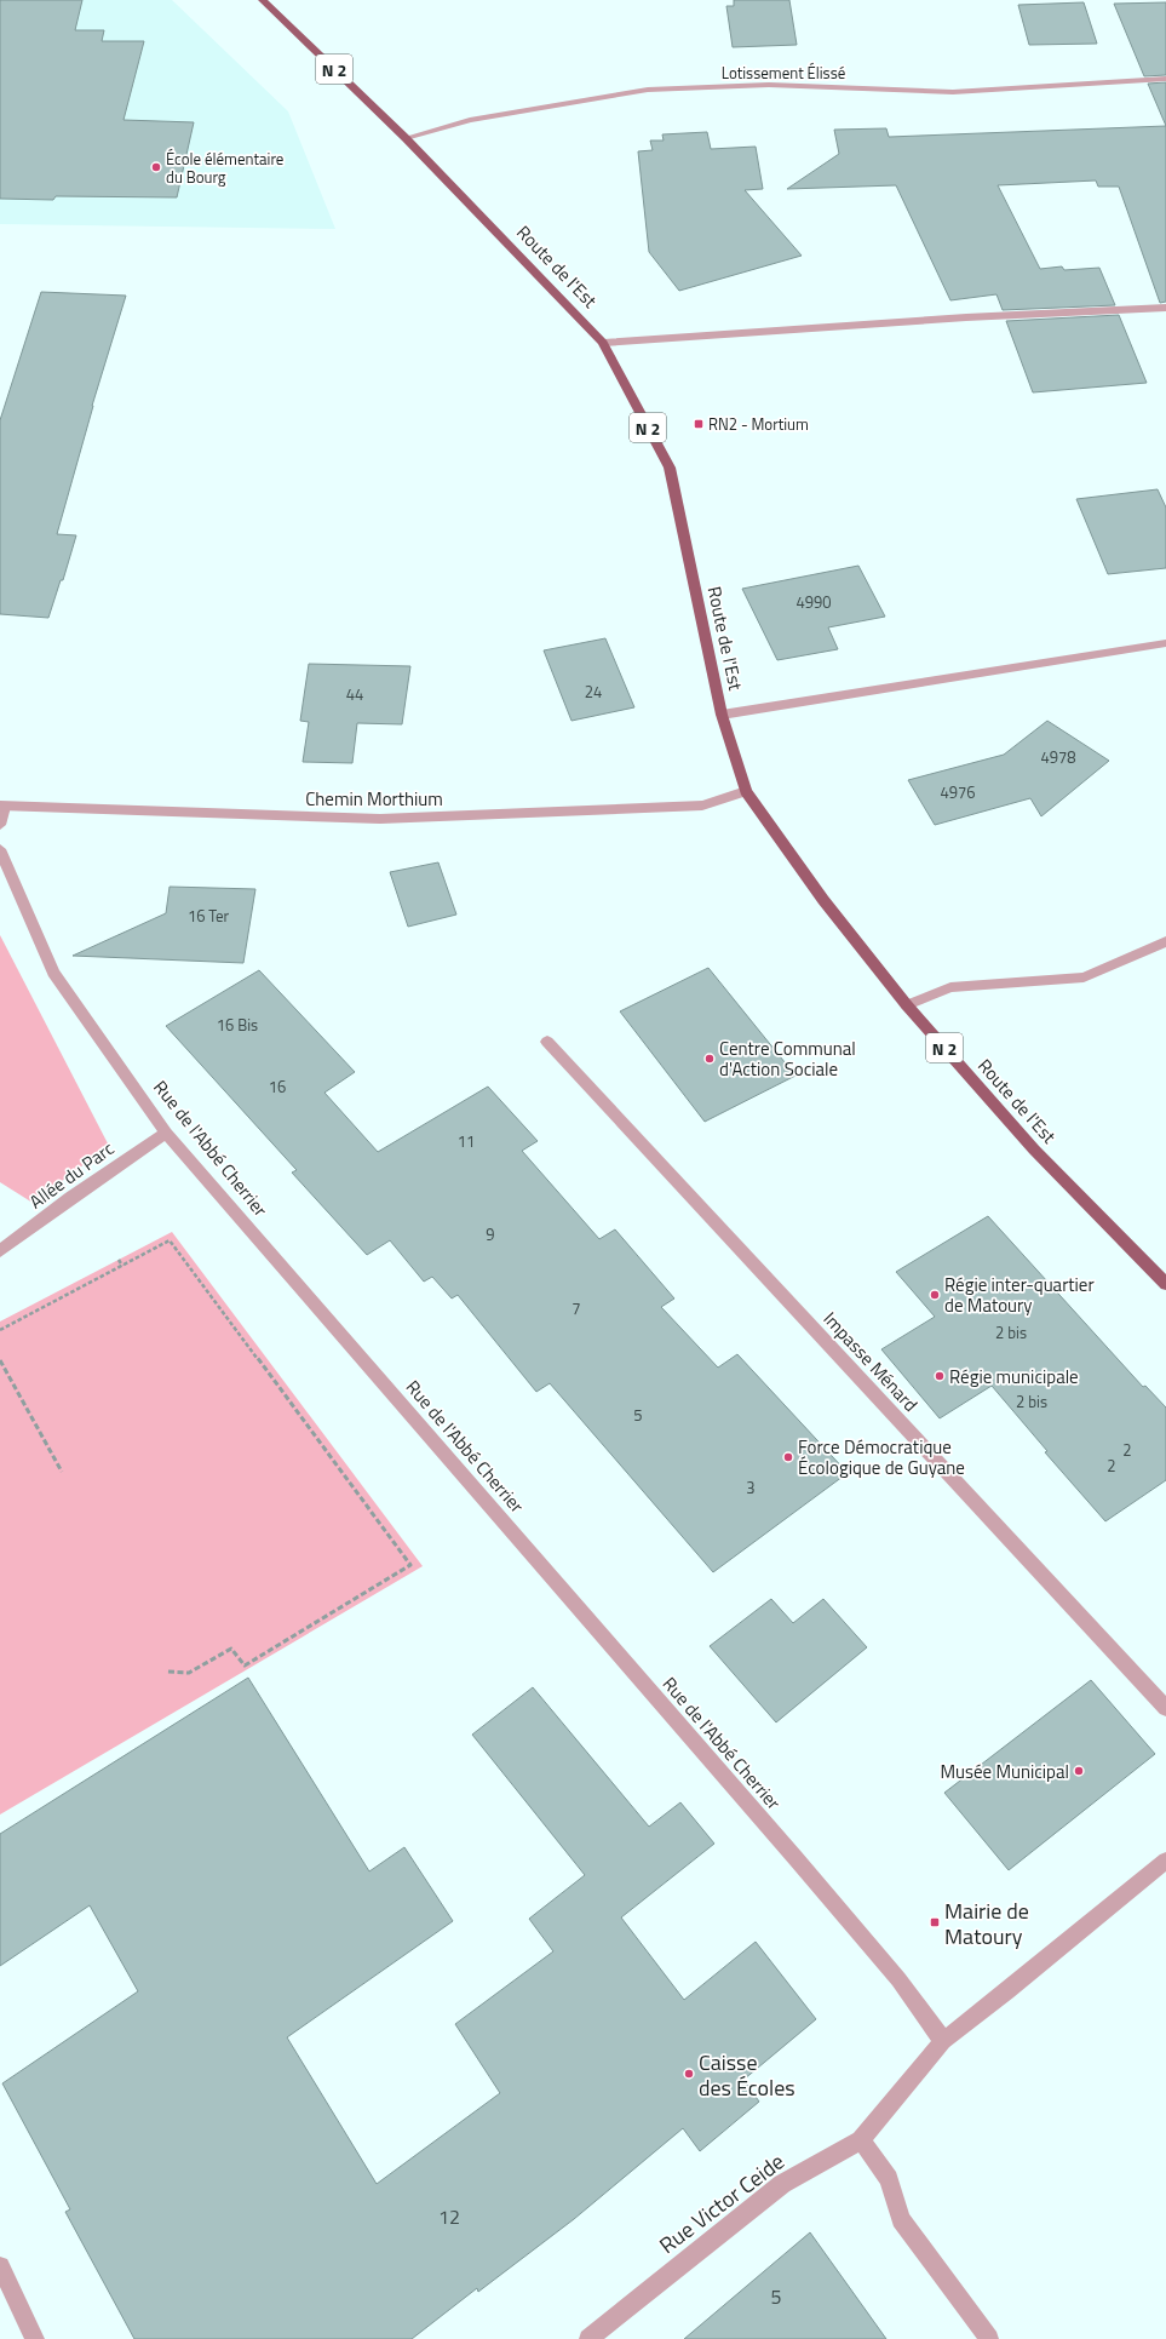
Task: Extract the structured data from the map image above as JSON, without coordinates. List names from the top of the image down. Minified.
{"streets":{"main road":["N 2","Route de l'Est"],"street":["Lotissement Élissé","Chemin Morthium","Rue de l'Abbé Cherrier","Allée du Parc","Impasse Ménard","Rue Victor Ceide"]},"crossings":[["Lotissement Élissé","Route de l'Est"],["Route de l'Est","Chemin Morthium"],["Rue de l'Abbé Cherrier","Allée du Parc"],["Rue de l'Abbé Cherrier","Rue Victor Ceide"]],"places":{"other":["École élémentaire du Bourg","Centre Communal d'Action Sociale","Régie inter-quartier de Matoury","Régie municipale","Force Démocratique Écologique de Guyane","Musée Municipal","Caisse des Écoles"],"transit":["RN2 - Mortium","Mairie de Matoury"]},"house_numbers":["4990","24","44","4978","4976","16 Ter","16 Bis","16","11","9","7","2 bis","2 bis","5","2","2","3","12","5"]}
